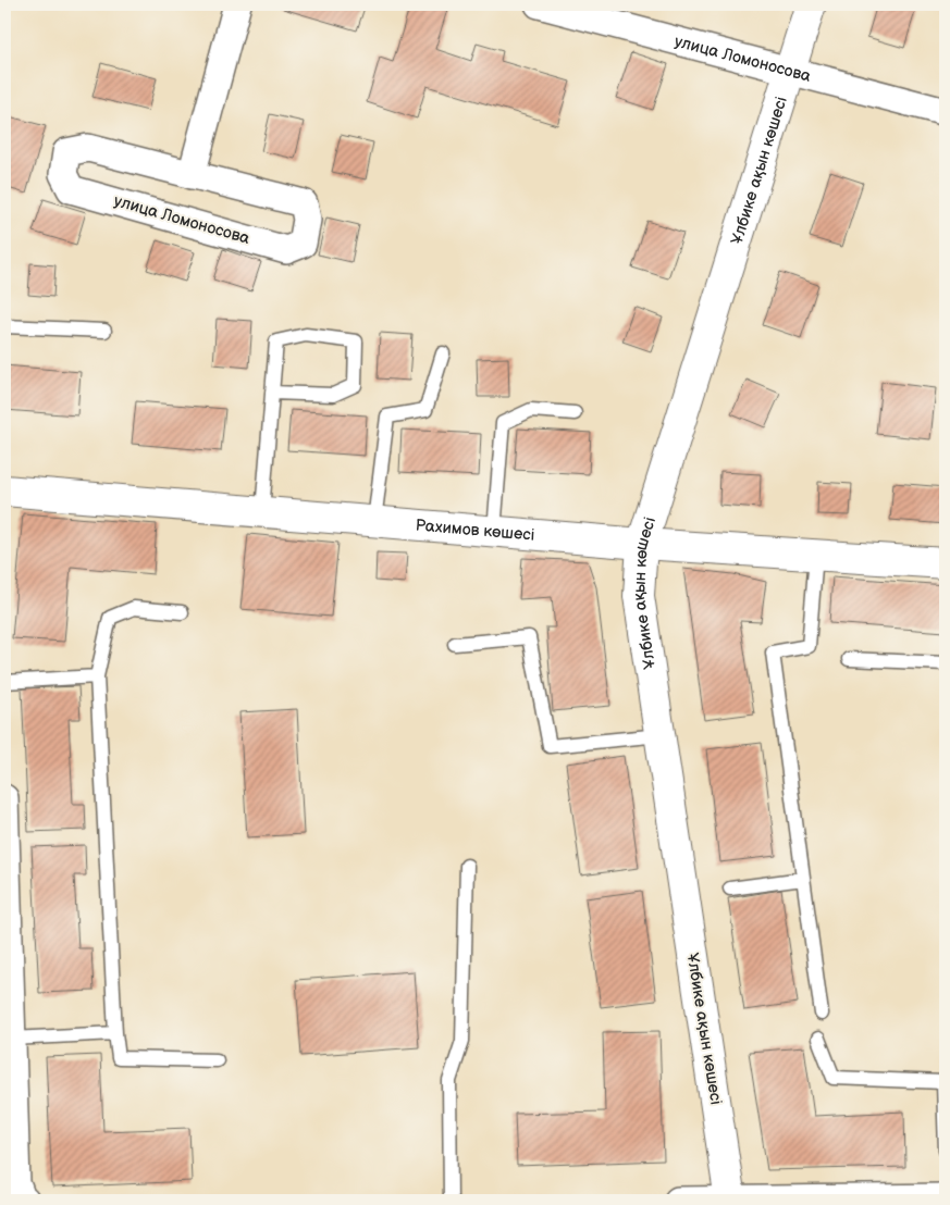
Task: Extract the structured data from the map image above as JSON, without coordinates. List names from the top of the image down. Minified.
{"streets":{"main road":["Ұлбике ақын көшесі","Рахимов көшесі"],"street":["улица Ломоносова"]},"crossings":[["улица Ломоносова","Ұлбике ақын көшесі"],["Ұлбике ақын көшесі","Рахимов көшесі"]]}
